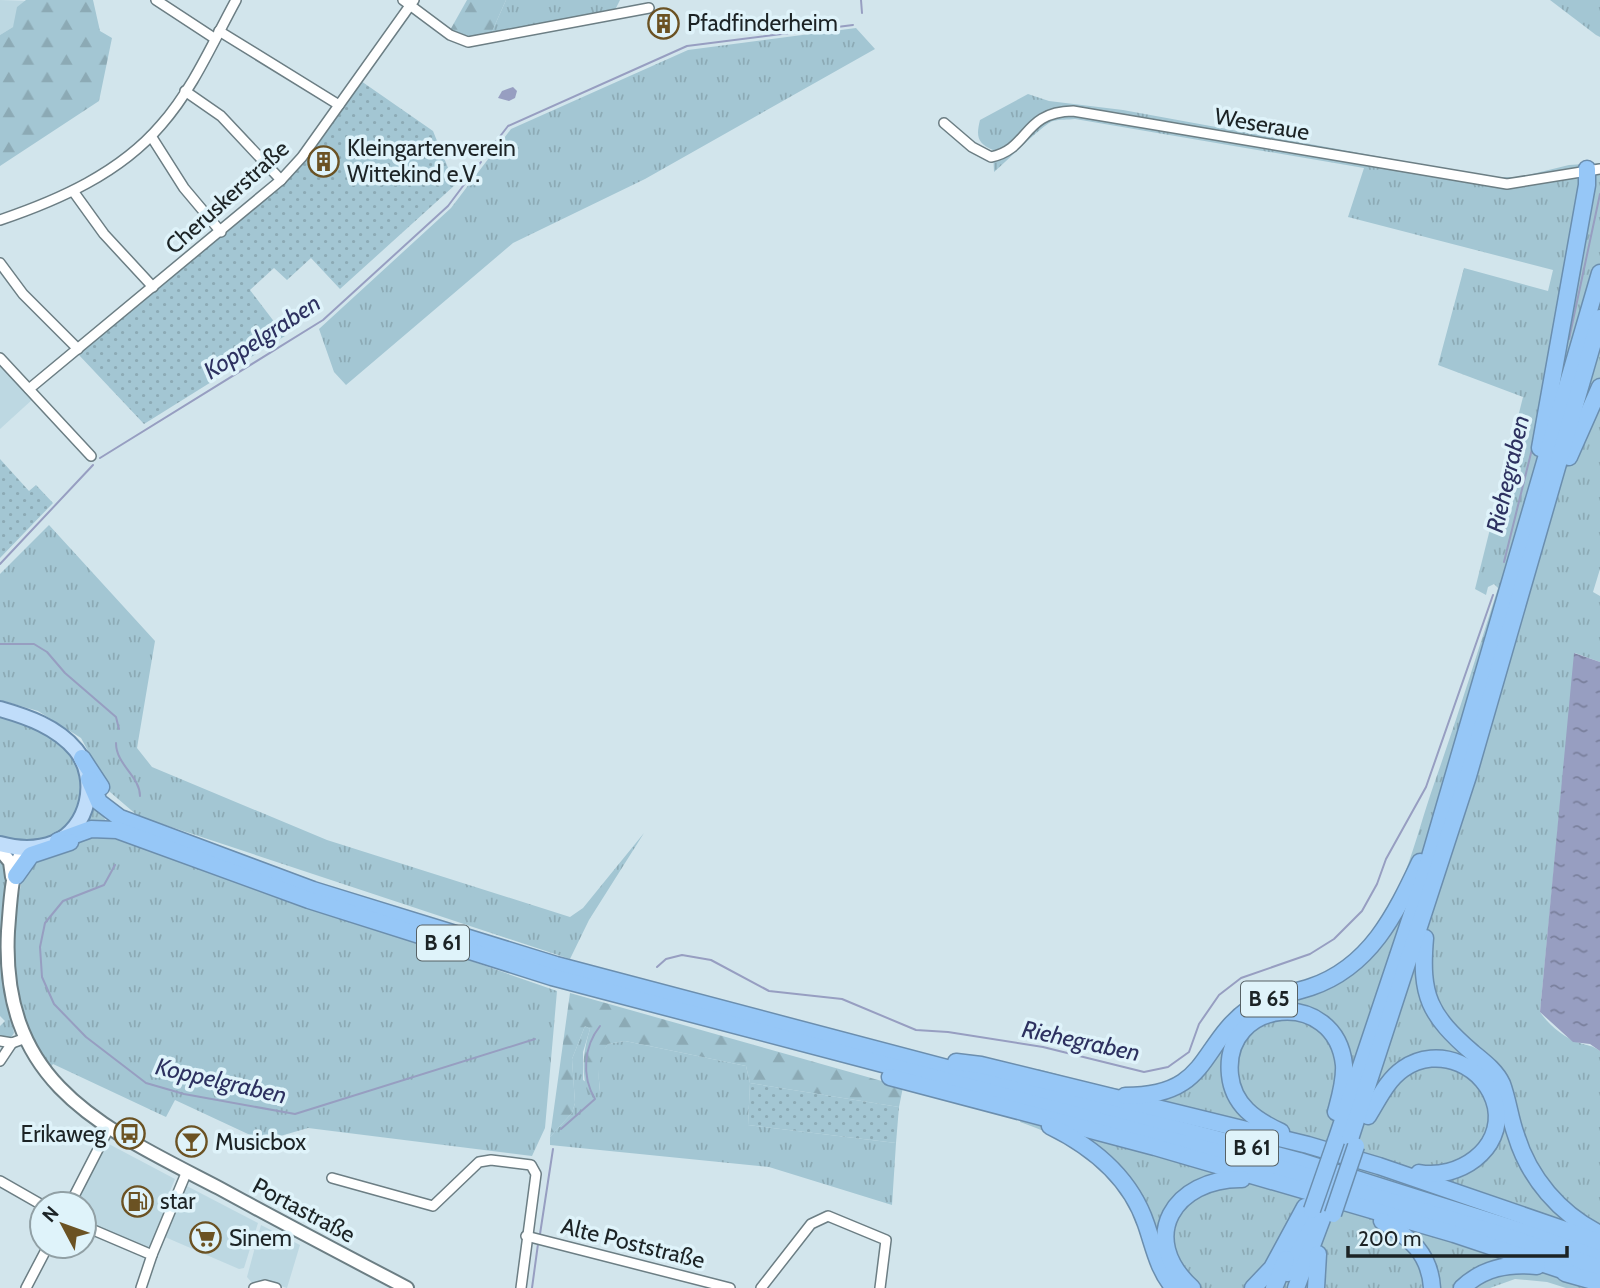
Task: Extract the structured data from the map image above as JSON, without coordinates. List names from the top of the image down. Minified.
{"streets":{"highway":["B 61","B 65"],"main road":["Portastraße"],"street":["Weseraue","Cheruskerstraße","Alte Poststraße"]},"crossings":[["B 61","B 65"]],"water":["Koppelgraben","Riehegraben"],"places":{"building":["Pfadfinderheim","Kleingartenverein Wittekind e.V."],"bus stop":["Erikaweg"],"bar":["Musicbox"],"fuel station":["star"],"supermarket":["Sinem"]},"scale_bar":"200 m","north":"top left"}
